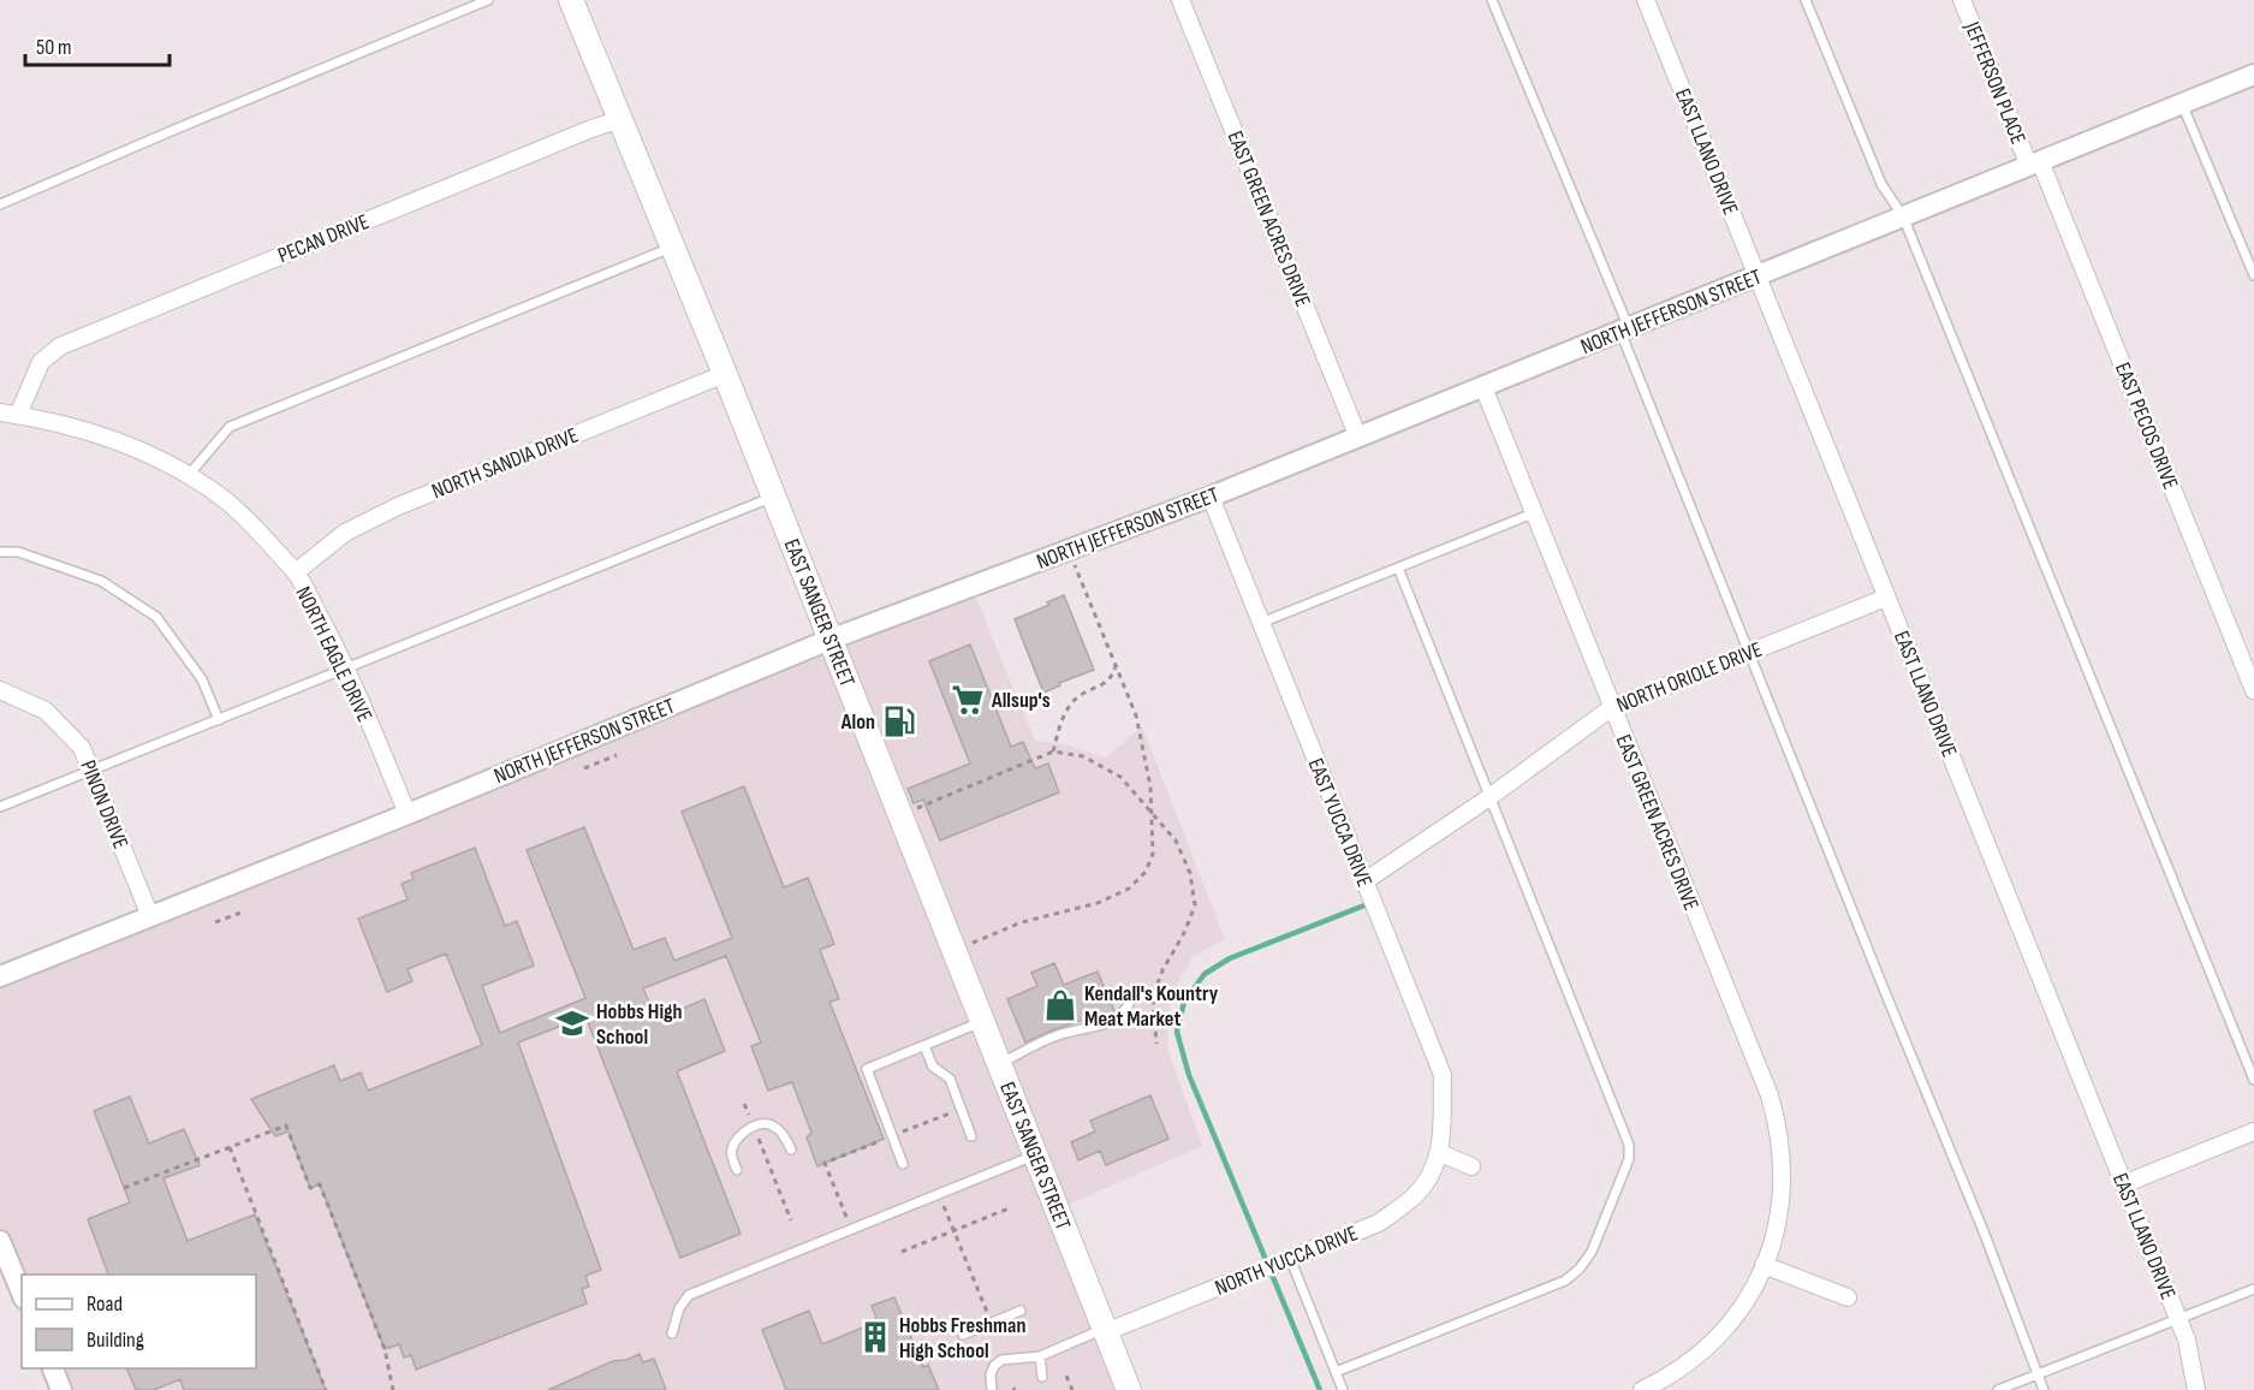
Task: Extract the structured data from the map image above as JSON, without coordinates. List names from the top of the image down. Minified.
{"streets":{"main road":["EAST SANGER STREET"],"street":["JEFFERSON PLACE","EAST LLANO DRIVE","EAST GREEN ACRES DRIVE","PECAN DRIVE","NORTH JEFFERSON STREET","EAST PECOS DRIVE","NORTH SANDIA DRIVE","NORTH EAGLE DRIVE","NORTH ORIOLE DRIVE","PINON DRIVE","EAST YUCCA DRIVE","NORTH YUCCA DRIVE"]},"crossings":[["JEFFERSON PLACE","NORTH JEFFERSON STREET"],["JEFFERSON PLACE","EAST PECOS DRIVE"],["EAST LLANO DRIVE","NORTH JEFFERSON STREET"],["EAST LLANO DRIVE","NORTH ORIOLE DRIVE"],["EAST GREEN ACRES DRIVE","NORTH JEFFERSON STREET"],["EAST GREEN ACRES DRIVE","NORTH ORIOLE DRIVE"],["PECAN DRIVE","EAST SANGER STREET"],["PECAN DRIVE","NORTH EAGLE DRIVE"],["NORTH JEFFERSON STREET","EAST PECOS DRIVE"],["NORTH JEFFERSON STREET","EAST SANGER STREET"],["NORTH JEFFERSON STREET","NORTH EAGLE DRIVE"],["NORTH JEFFERSON STREET","PINON DRIVE"],["NORTH JEFFERSON STREET","EAST YUCCA DRIVE"],["NORTH SANDIA DRIVE","EAST SANGER STREET"],["NORTH SANDIA DRIVE","NORTH EAGLE DRIVE"],["EAST SANGER STREET","NORTH YUCCA DRIVE"],["NORTH ORIOLE DRIVE","EAST YUCCA DRIVE"],["EAST YUCCA DRIVE","NORTH YUCCA DRIVE"]],"places":{"supermarket":["Allsup's"],"fuel station":["Alon"],"shop":["Kendall's Kountry Meat Market"],"school or university":["Hobbs High School"],"building":["Hobbs Freshman High School"]},"legend":["Road","Building"],"scale_bar":"50 m"}
